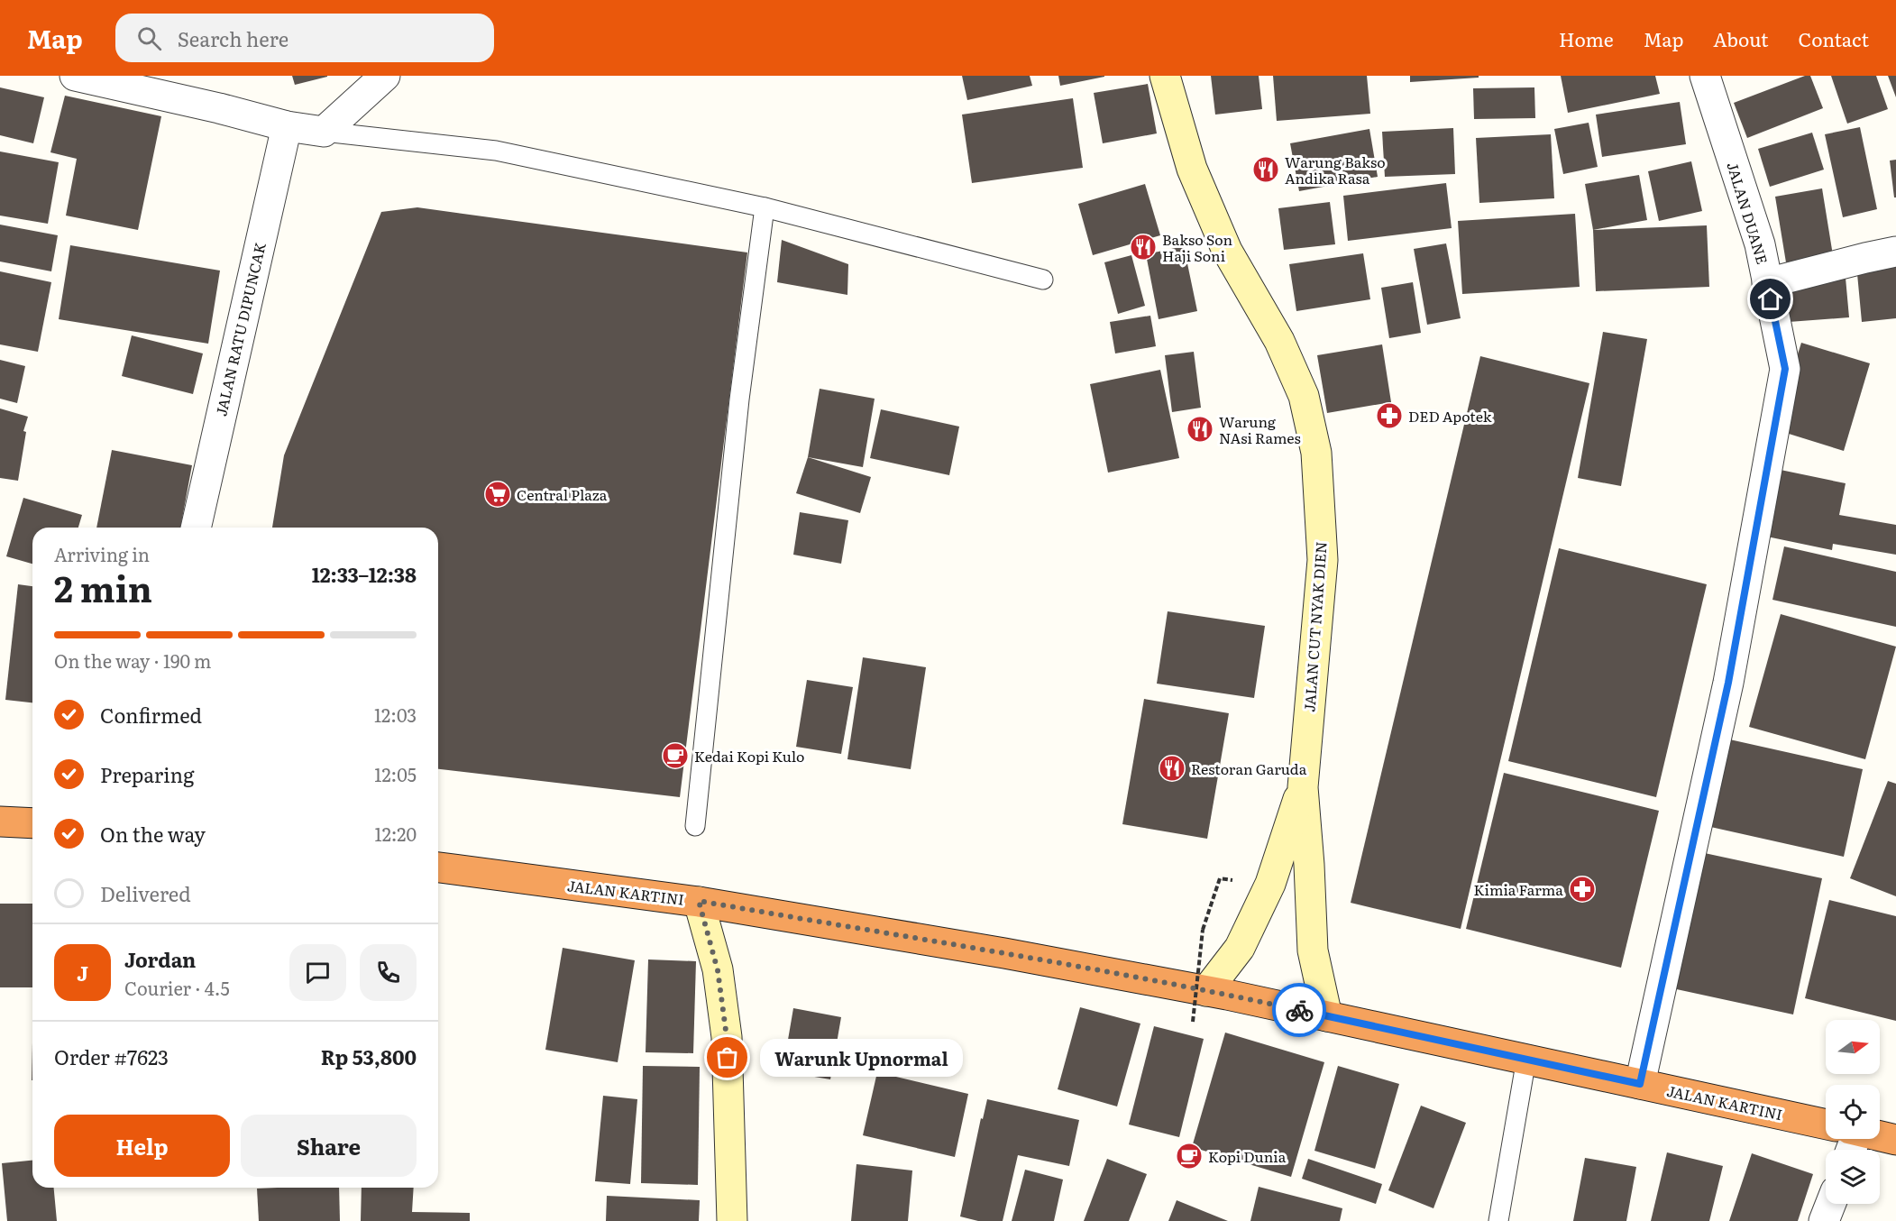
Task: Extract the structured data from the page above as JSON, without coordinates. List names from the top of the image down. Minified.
{"streets":{"highway":["JALAN KARTINI"],"street":["JALAN DUANE","JALAN RATU DIPUNCAK","JALAN CUT NYAK DIEN"]},"crossings":[["JALAN DUANE","JALAN KARTINI"],["JALAN CUT NYAK DIEN","JALAN KARTINI"]],"places":{"restaurant":["Warung Bakso Andika Rasa","Bakso Son Haji Soni","Warung NAsi Rames","Restoran Garuda"],"pharmacy":["DED Apotek","Kimia Farma"],"supermarket":["Central Plaza"],"cafe":["Kedai Kopi Kulo","Kopi Dunia"],"other":["Warunk Upnormal"]},"north":"right","page":{"header":"Map","search":"Search here","nav":["Home","Map","About","Contact"],"heading":["2 min","Arriving in","12:33–12:38"],"panel":["Jordan","Courier · 4.5","Order #7623","Rp 53,800"],"bar":"On the way · 190 m","list":[["Confirmed","12:03"],["Preparing","12:05"],["On the way","12:20"],"Delivered"],"round":"J","bubble":"Warunk Upnormal","buttons":["Help","Share"]}}
